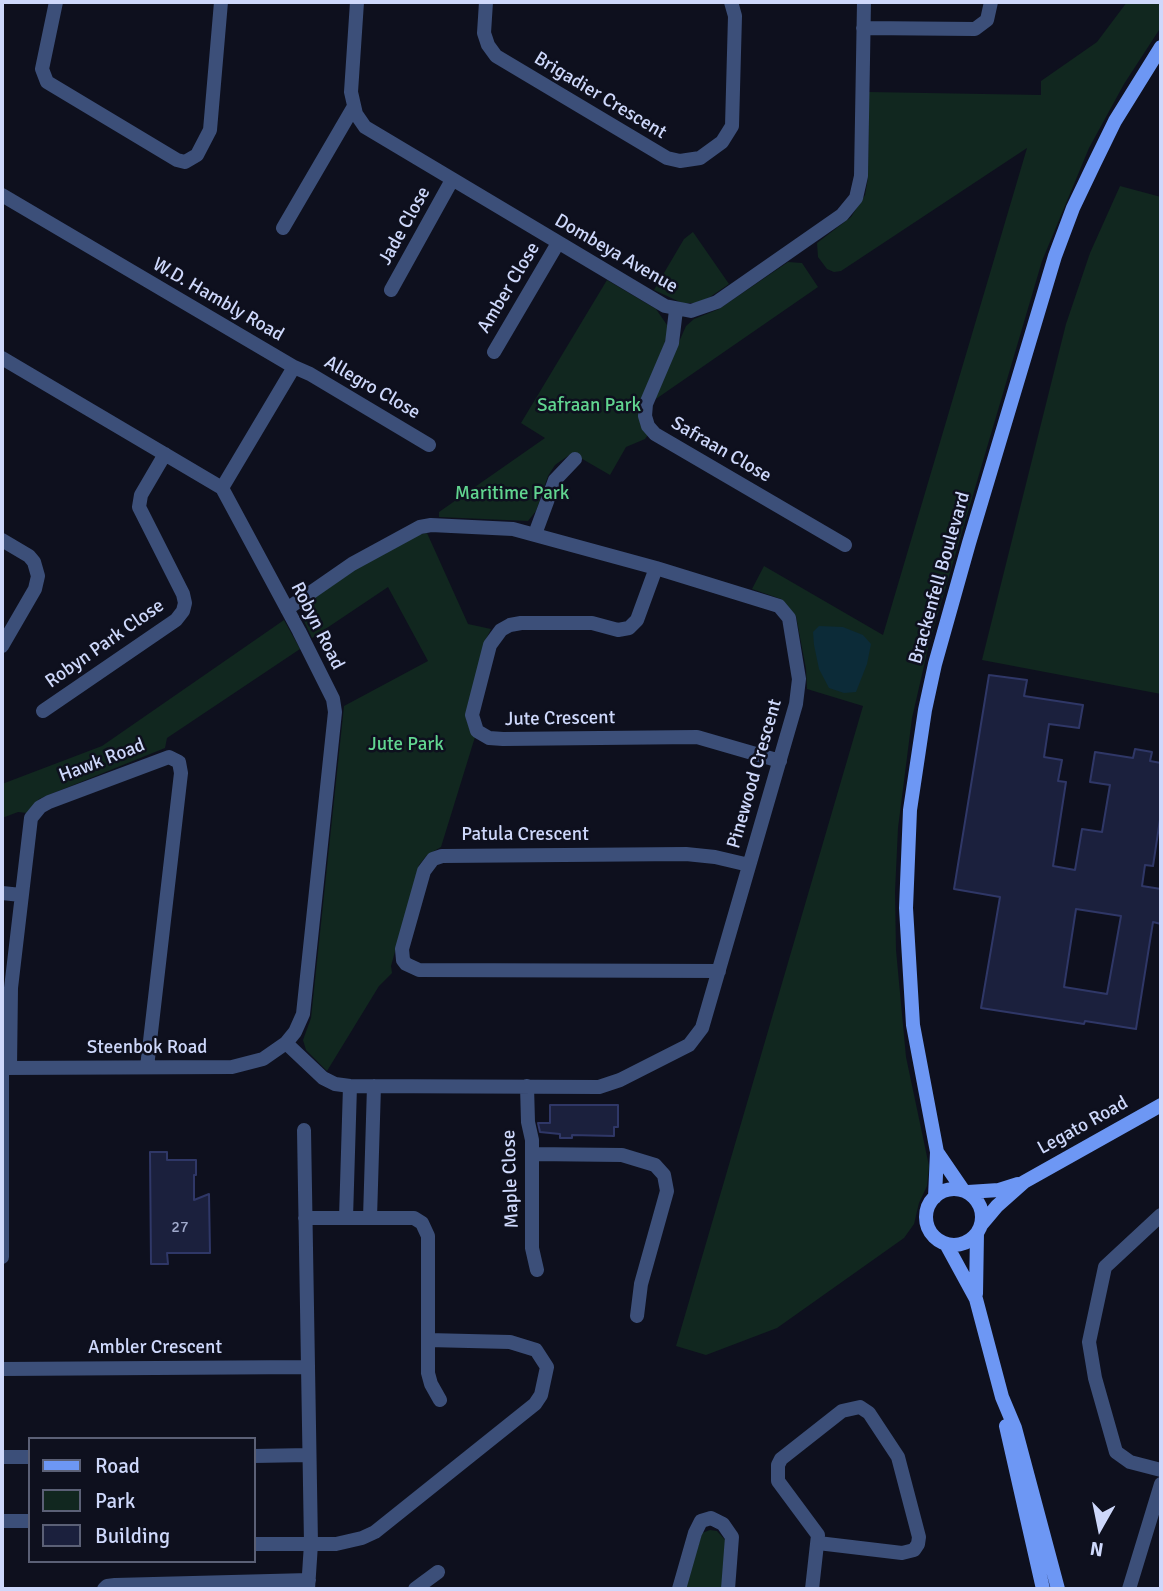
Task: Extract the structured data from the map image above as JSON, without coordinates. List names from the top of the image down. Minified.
{"streets":{"street":["Brigadier Crescent","Jade Close","Dombeya Avenue","Amber Close","W.D. Hambly Road","Allegro Close","Safraan Close","Brackenfell Boulevard","Robyn Road","Robyn Park Close","Jute Crescent","Hawk Road","Pinewood Crescent","Patula Crescent","Steenbok Road","Legato Road","Maple Close","Ambler Crescent"]},"crossings":[["Jade Close","Dombeya Avenue"],["Dombeya Avenue","Amber Close"],["Dombeya Avenue","Safraan Close"],["W.D. Hambly Road","Allegro Close"],["W.D. Hambly Road","Robyn Road"],["Brackenfell Boulevard","Legato Road"],["Robyn Road","Pinewood Crescent"],["Robyn Road","Steenbok Road"],["Jute Crescent","Pinewood Crescent"],["Hawk Road","Steenbok Road"],["Pinewood Crescent","Patula Crescent"],["Pinewood Crescent","Steenbok Road"],["Pinewood Crescent","Maple Close"]],"parks":["Safraan Park","Maritime Park","Jute Park"],"house_numbers":["27"],"legend":["Road","Park","Building"],"north":"bottom"}
